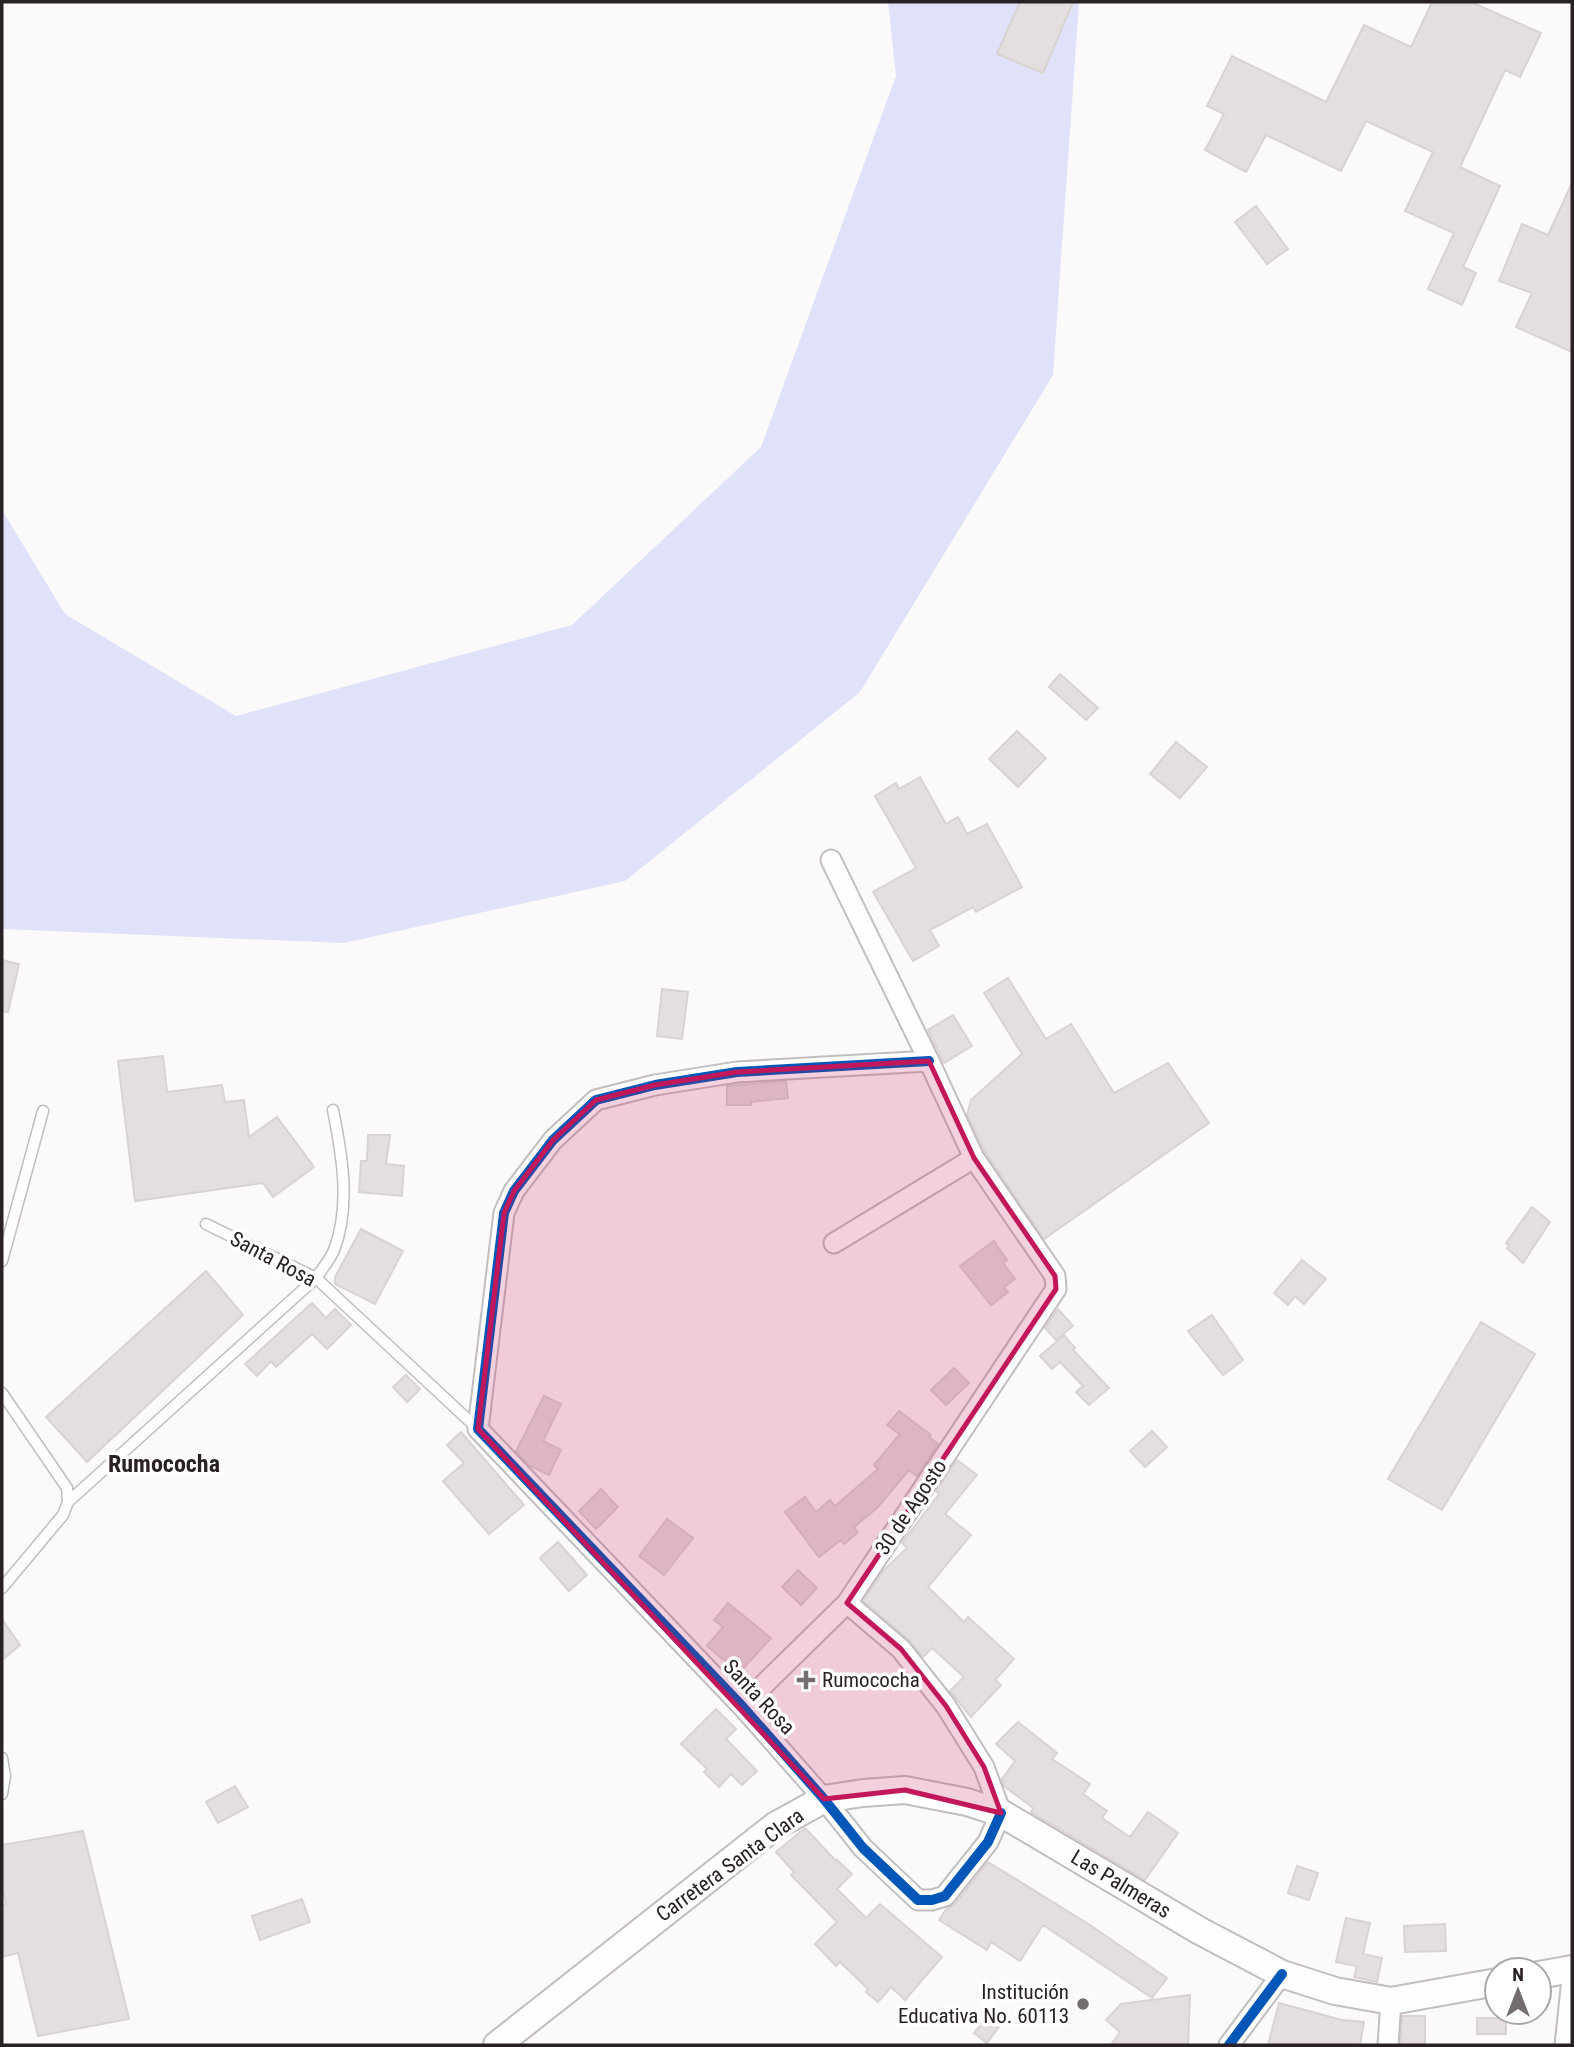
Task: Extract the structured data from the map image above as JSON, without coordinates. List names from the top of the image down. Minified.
{"streets":{"street":["Santa Rosa","30 de Agosto","Carretera Santa Clara","Las Palmeras"]},"crossings":[["Santa Rosa","30 de Agosto"],["Santa Rosa","Carretera Santa Clara"],["Santa Rosa","Las Palmeras"],["Carretera Santa Clara","Las Palmeras"]],"districts":["Rumococha"],"places":{"health":["Rumococha"],"other":["Institución Educativa No. 60113"]},"north":"top"}
